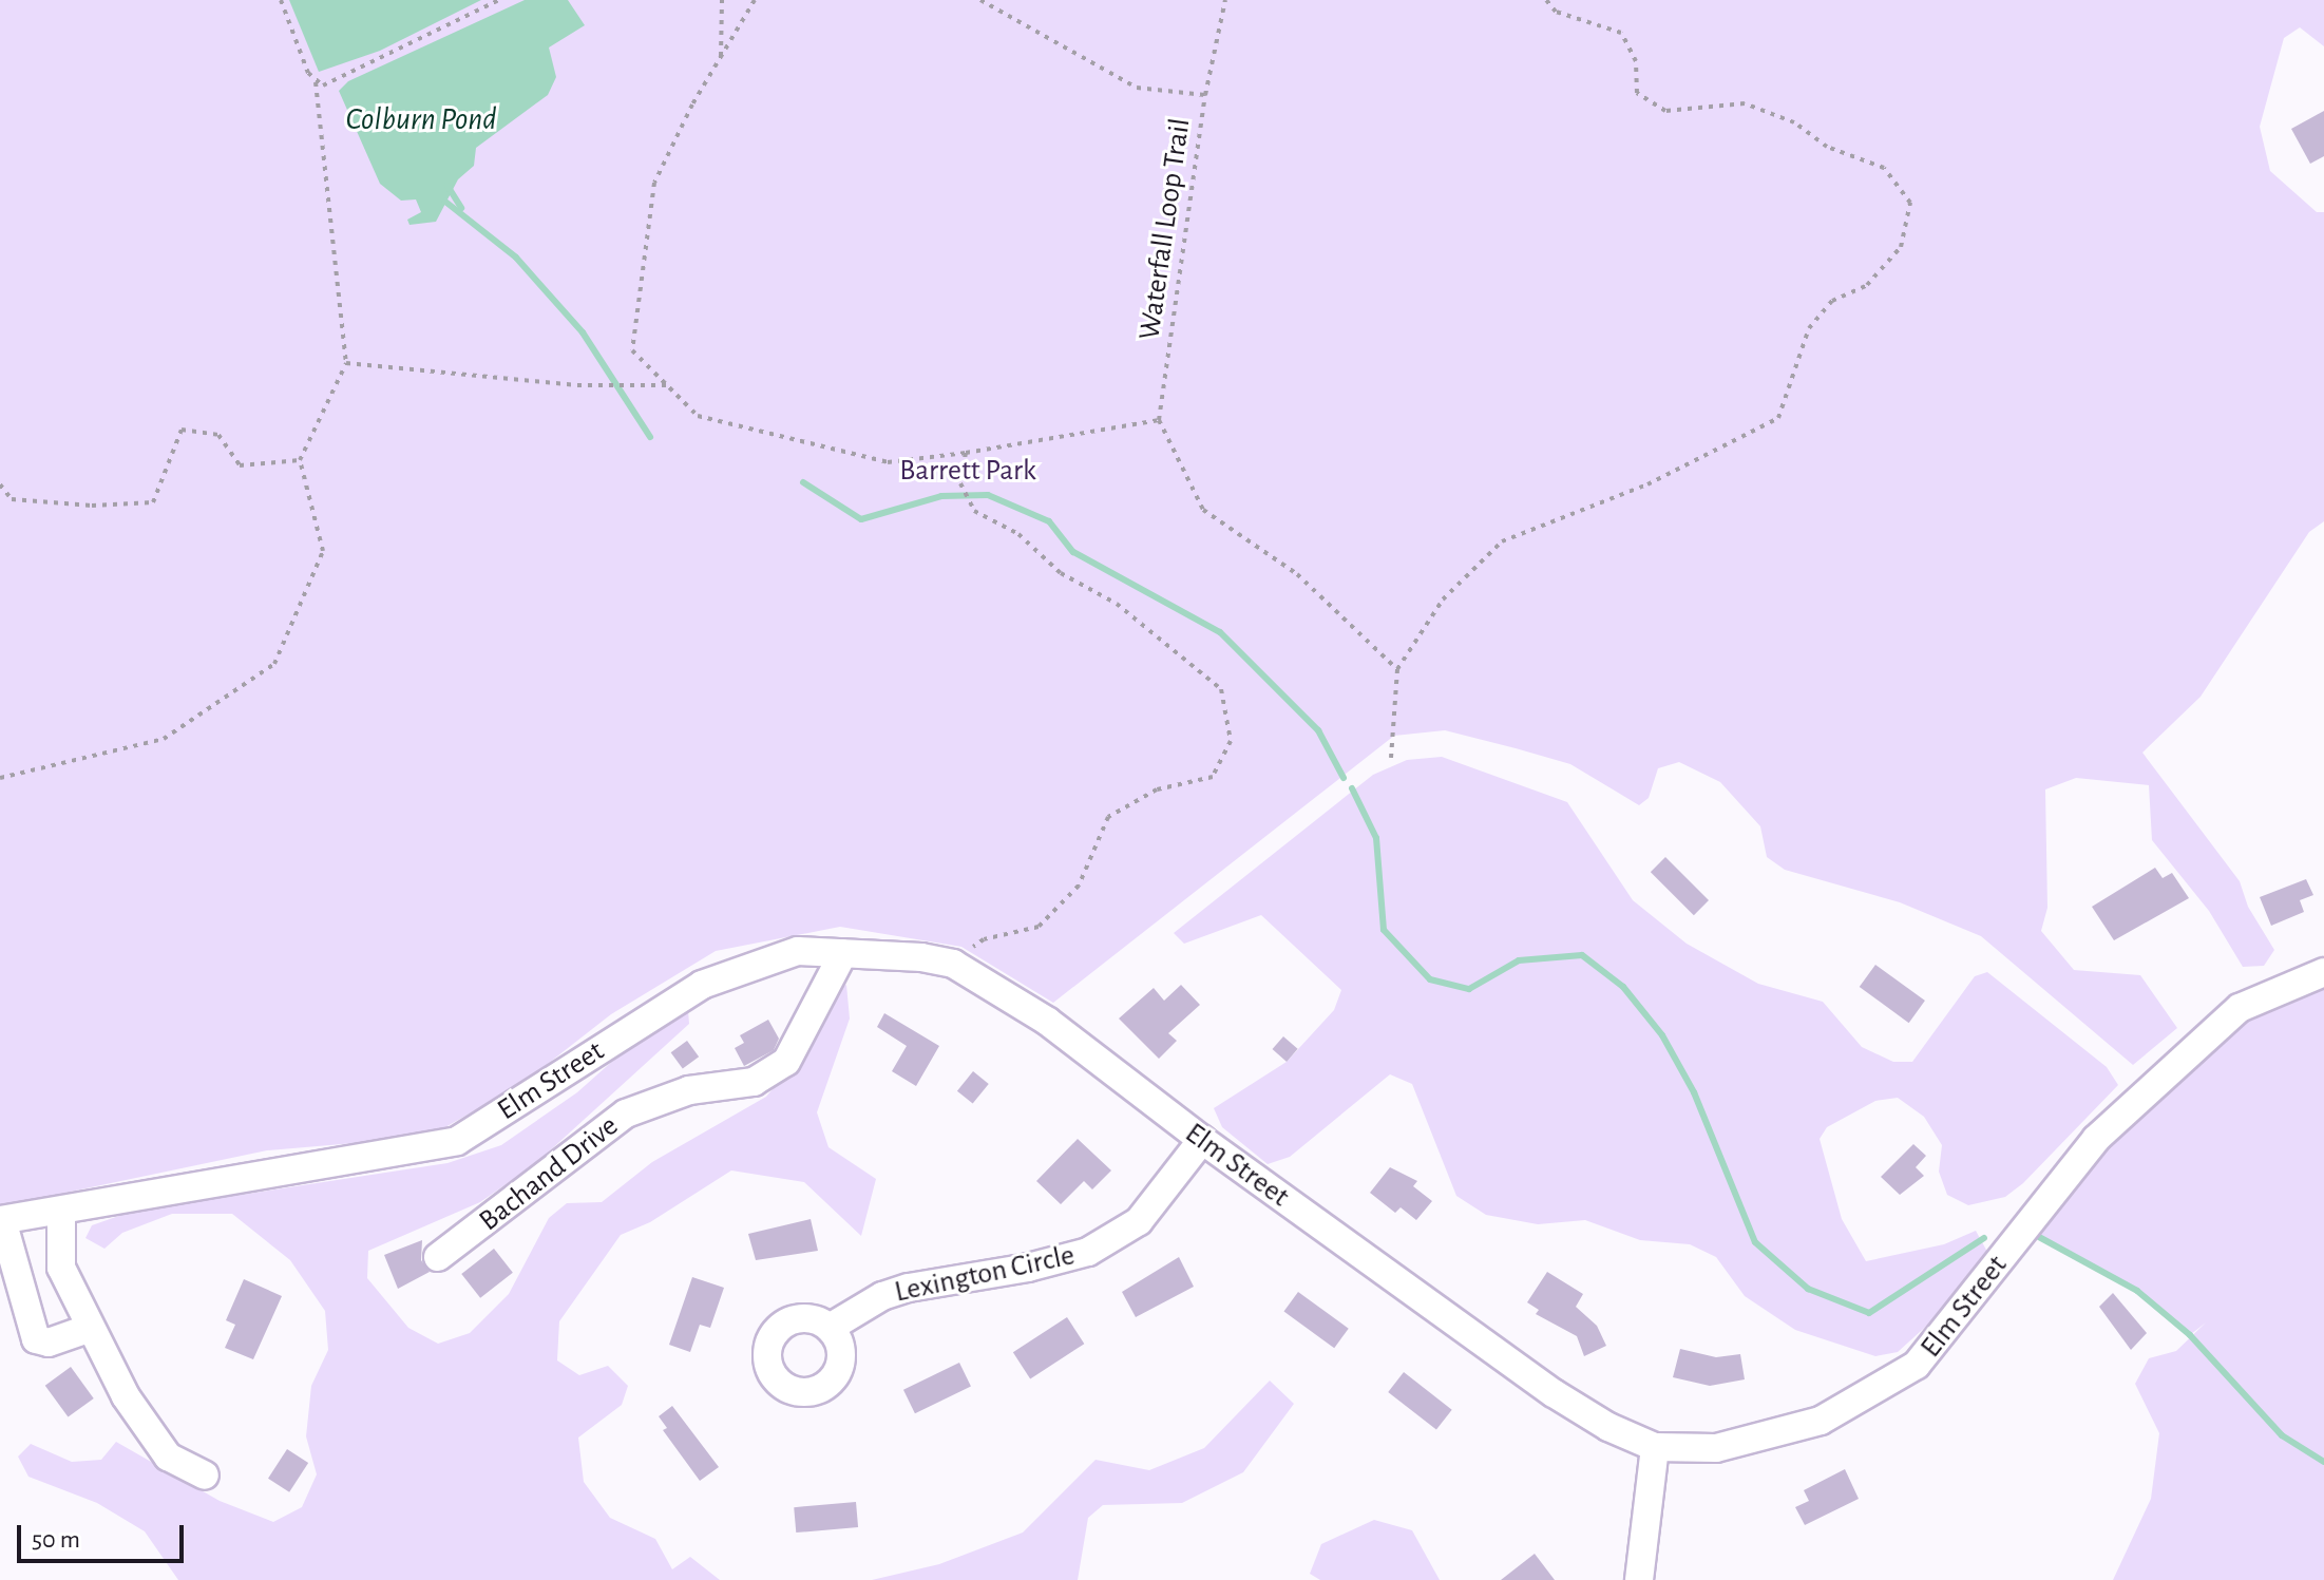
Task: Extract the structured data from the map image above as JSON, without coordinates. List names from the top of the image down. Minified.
{"streets":{"street":["Elm Street","Bachand Drive","Lexington Circle"],"path":["Waterfall Loop Trail"]},"crossings":[["Elm Street","Bachand Drive"],["Elm Street","Lexington Circle"]],"water":["Colburn Pond"],"parks":["Barrett Park"],"scale_bar":"50 m"}
